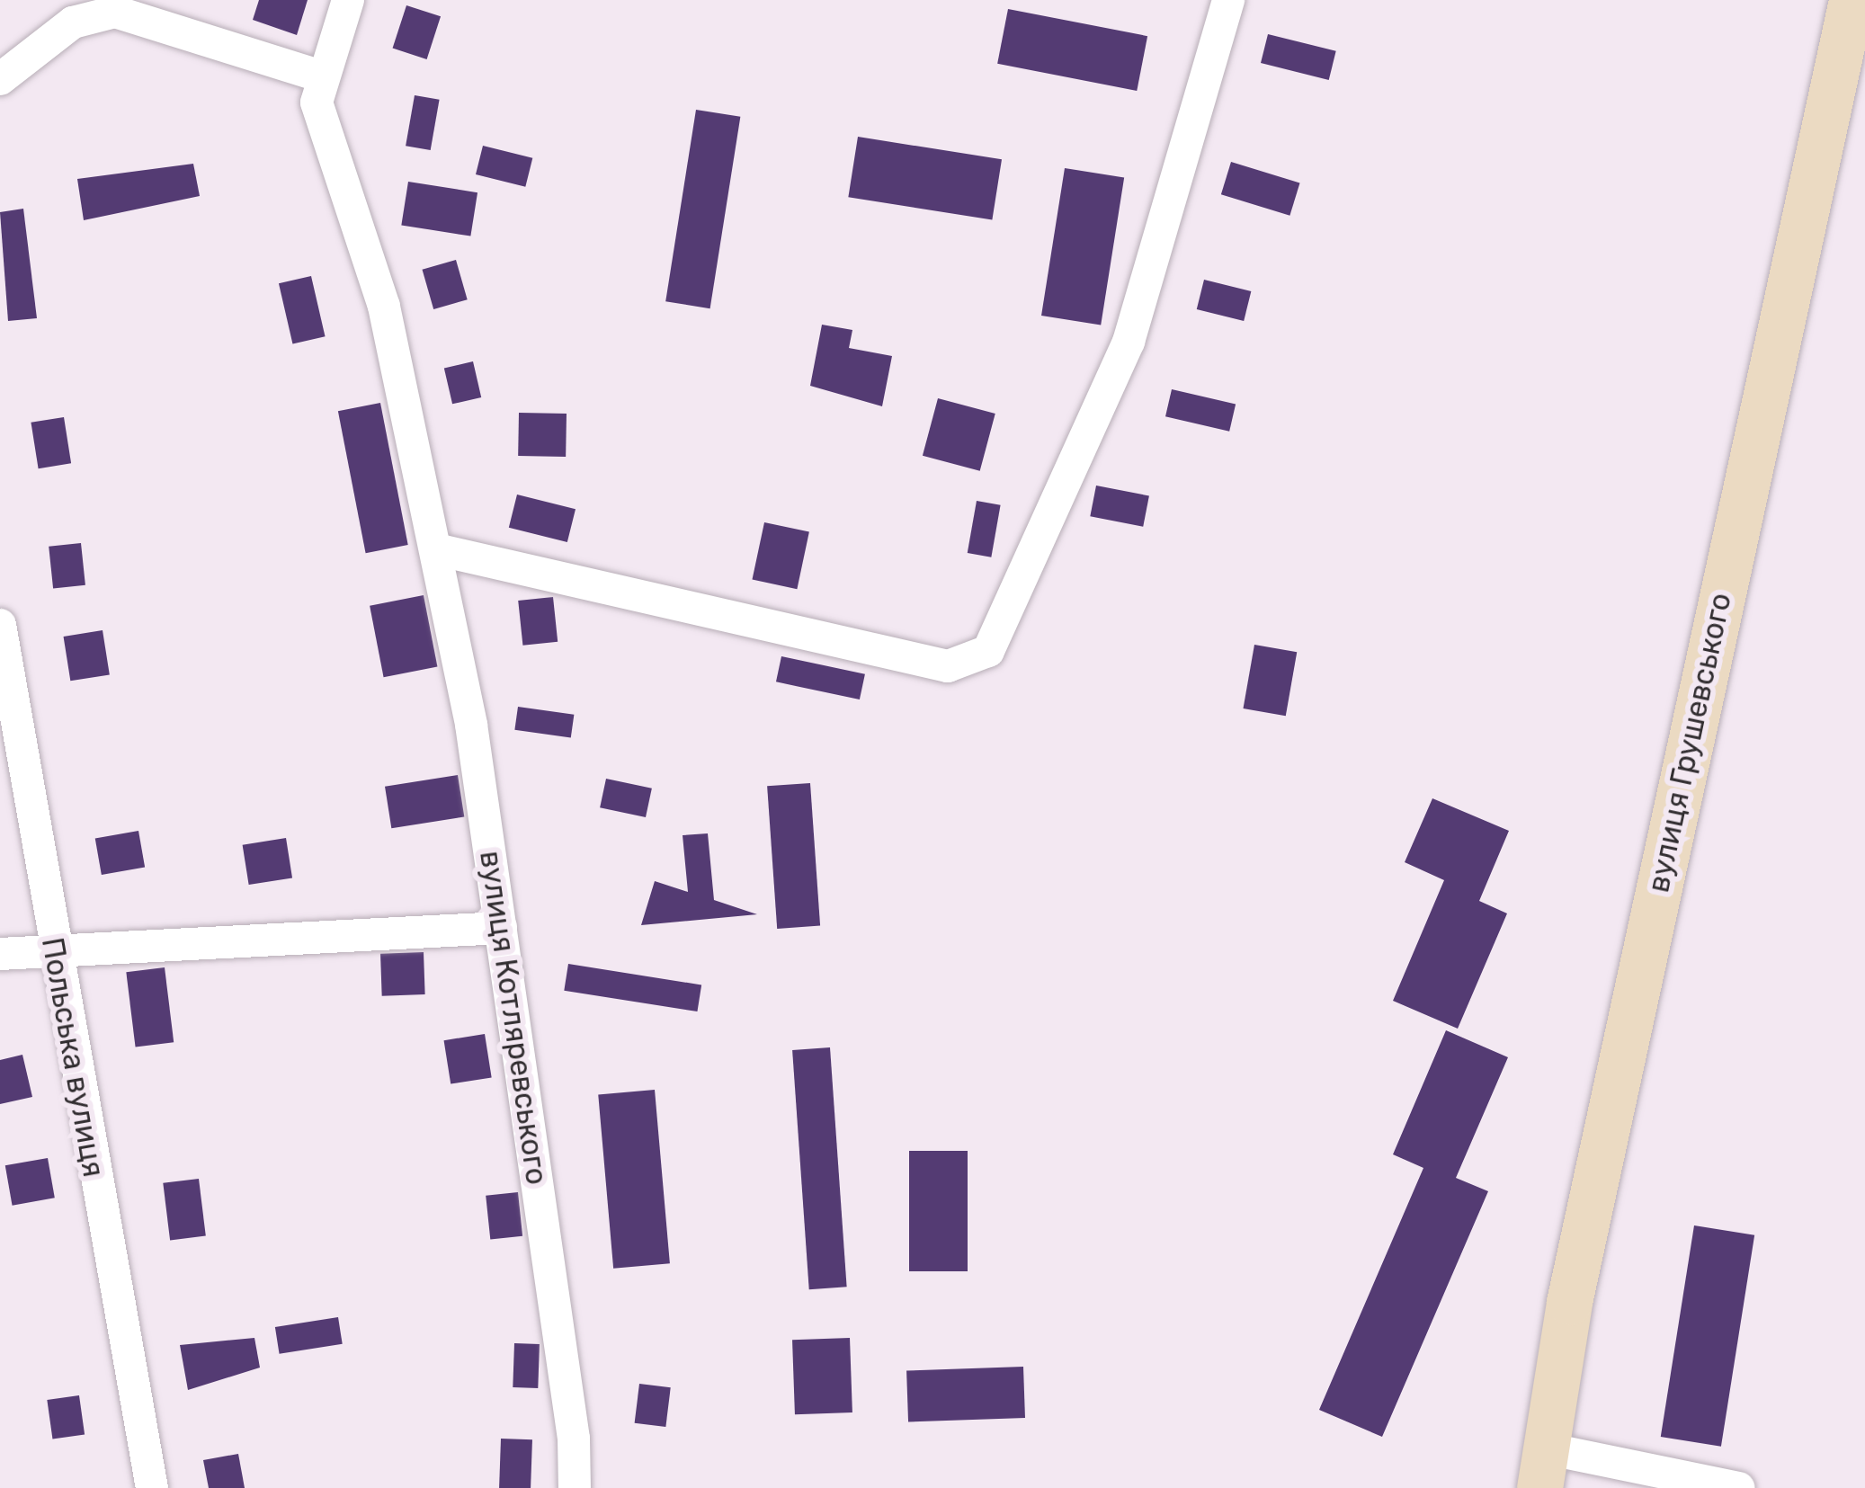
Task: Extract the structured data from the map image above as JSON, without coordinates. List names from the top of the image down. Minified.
{"streets":{"main road":["вулиця Грушевського"],"street":["вулиця Котляревського","Польська вулиця"]}}
